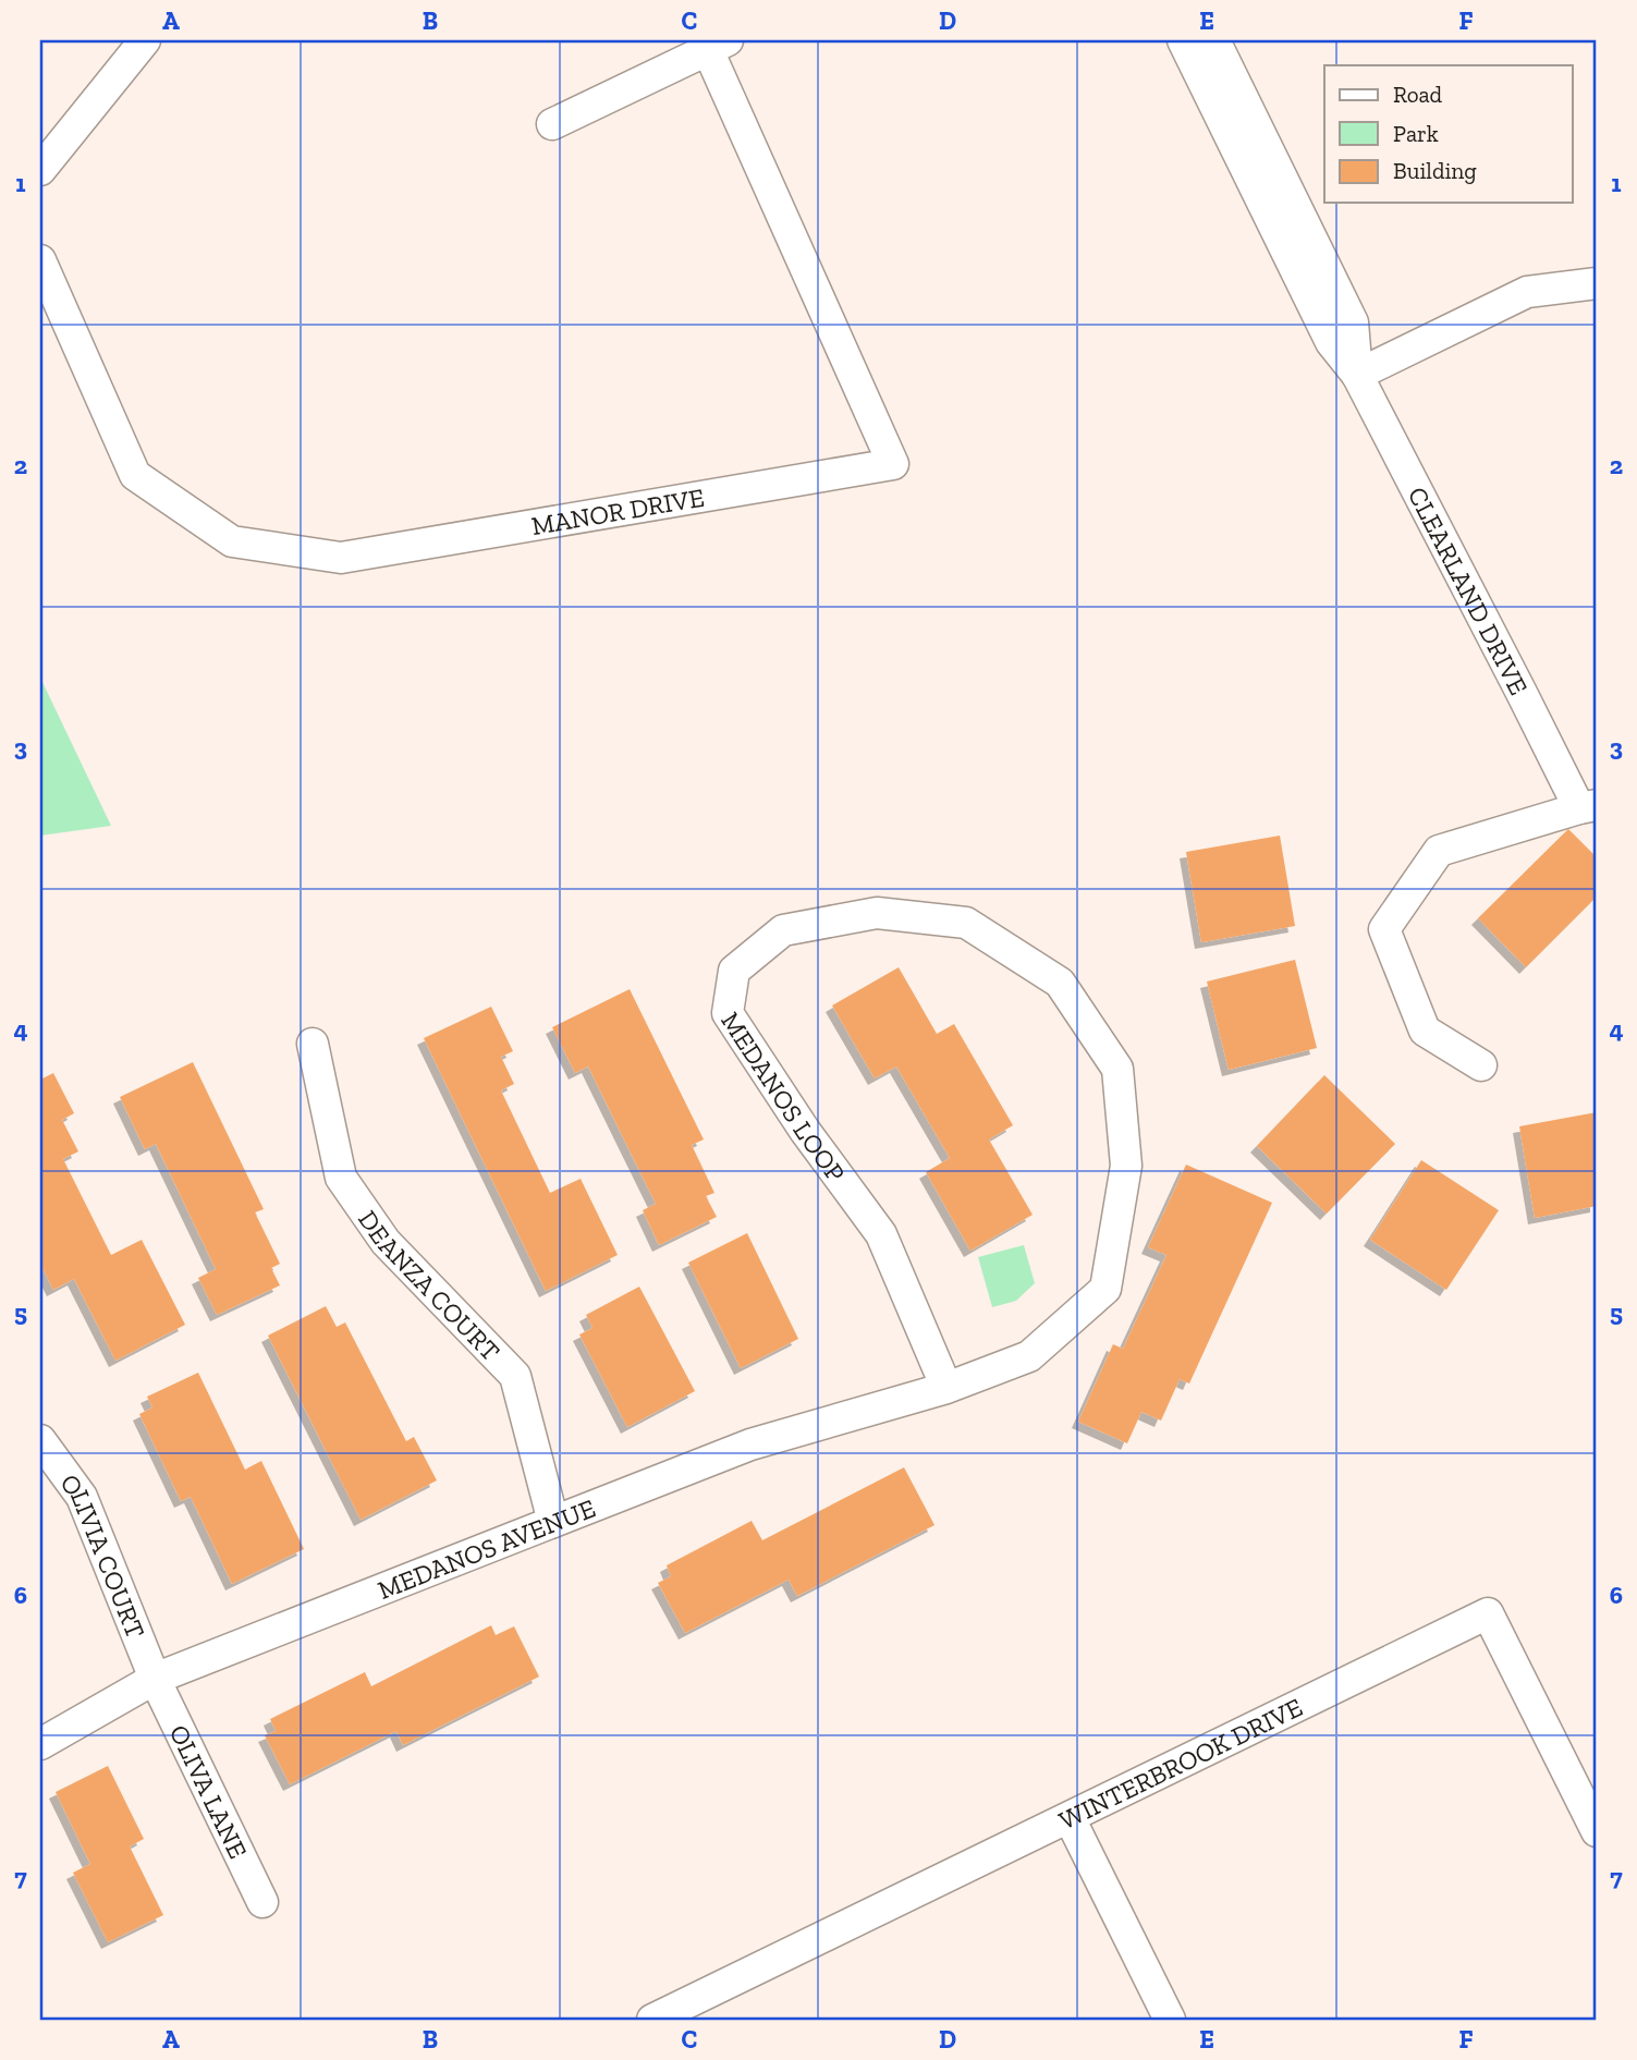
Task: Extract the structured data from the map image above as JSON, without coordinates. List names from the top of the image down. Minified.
{"streets":{"street":["MANOR DRIVE","CLEARLAND DRIVE","MEDANOS LOOP","DEANZA COURT","MEDANOS AVENUE","OLIVIA COURT","WINTERBROOK DRIVE","OLIVA LANE"]},"crossings":[["MEDANOS LOOP","MEDANOS AVENUE"],["DEANZA COURT","MEDANOS AVENUE"],["MEDANOS AVENUE","OLIVIA COURT"],["MEDANOS AVENUE","OLIVA LANE"],["OLIVIA COURT","OLIVA LANE"]],"legend":["Road","Park","Building"],"grid":{"columns":["A","B","C","D","E","F"],"rows":["1","2","3","4","5","6","7"]}}
